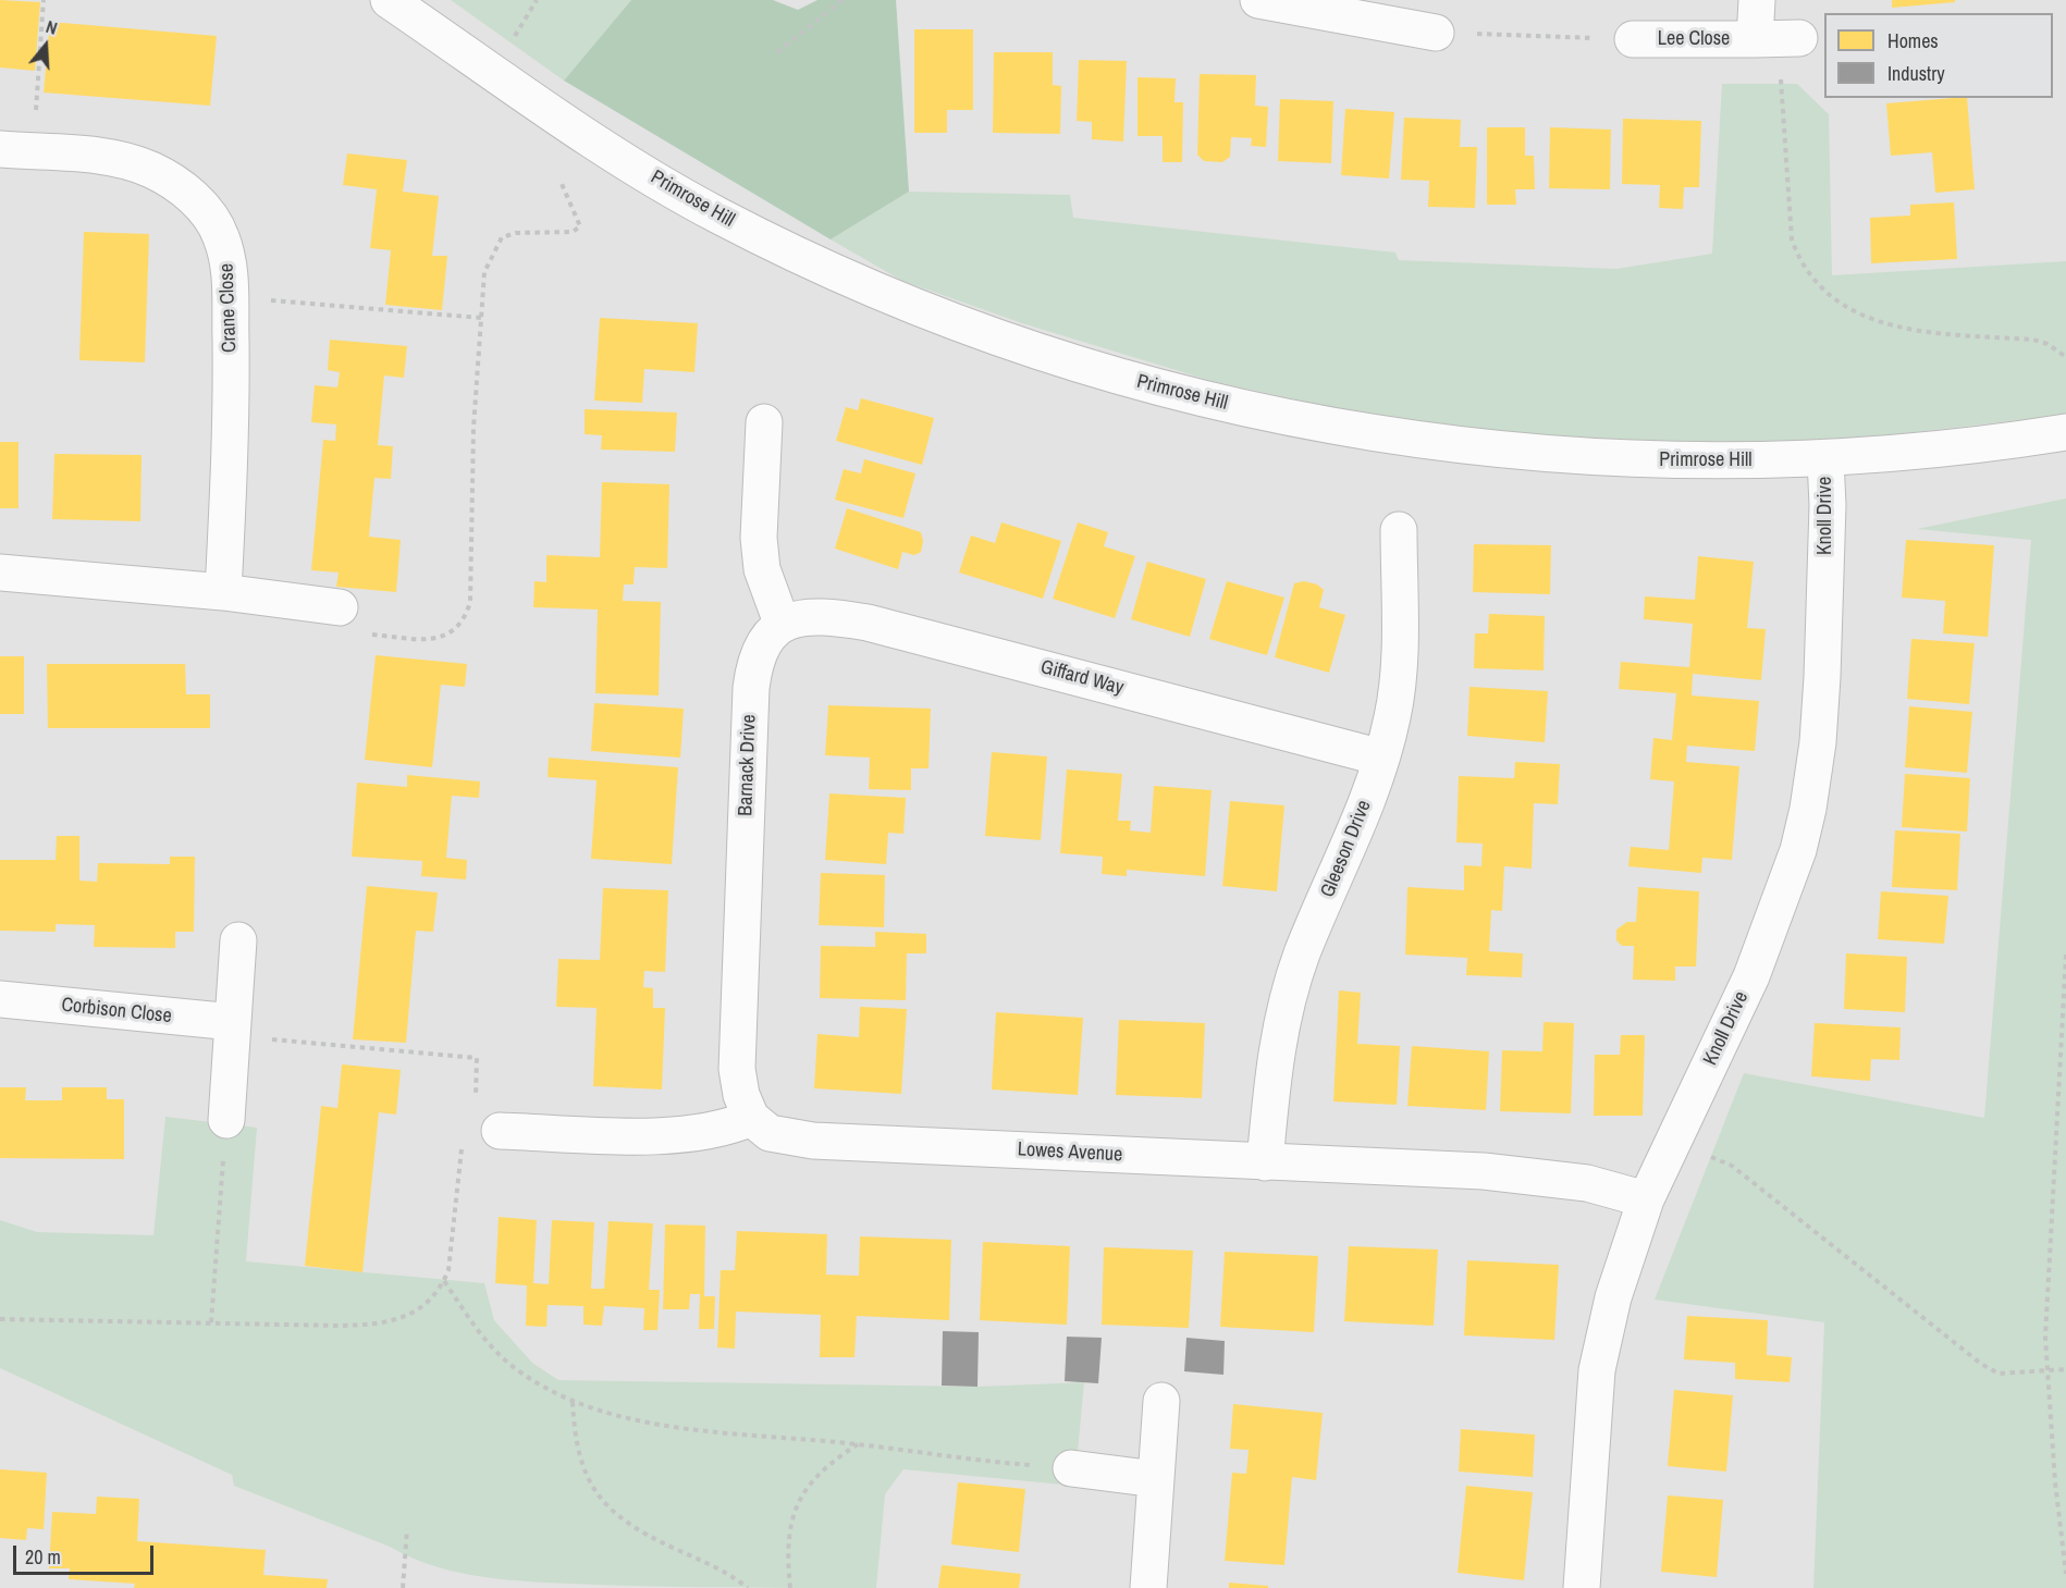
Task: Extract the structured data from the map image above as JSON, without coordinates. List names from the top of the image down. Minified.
{"streets":{"street":["Lee Close","Primrose Hill","Crane Close","Knoll Drive","Giffard Way","Barnack Drive","Gleeson Drive","Corbison Close","Lowes Avenue"]},"crossings":[["Primrose Hill","Knoll Drive"],["Knoll Drive","Lowes Avenue"],["Giffard Way","Barnack Drive"],["Giffard Way","Gleeson Drive"],["Barnack Drive","Lowes Avenue"],["Gleeson Drive","Lowes Avenue"]],"legend":["Homes","Industry"],"scale_bar":"20 m","north":"top"}
